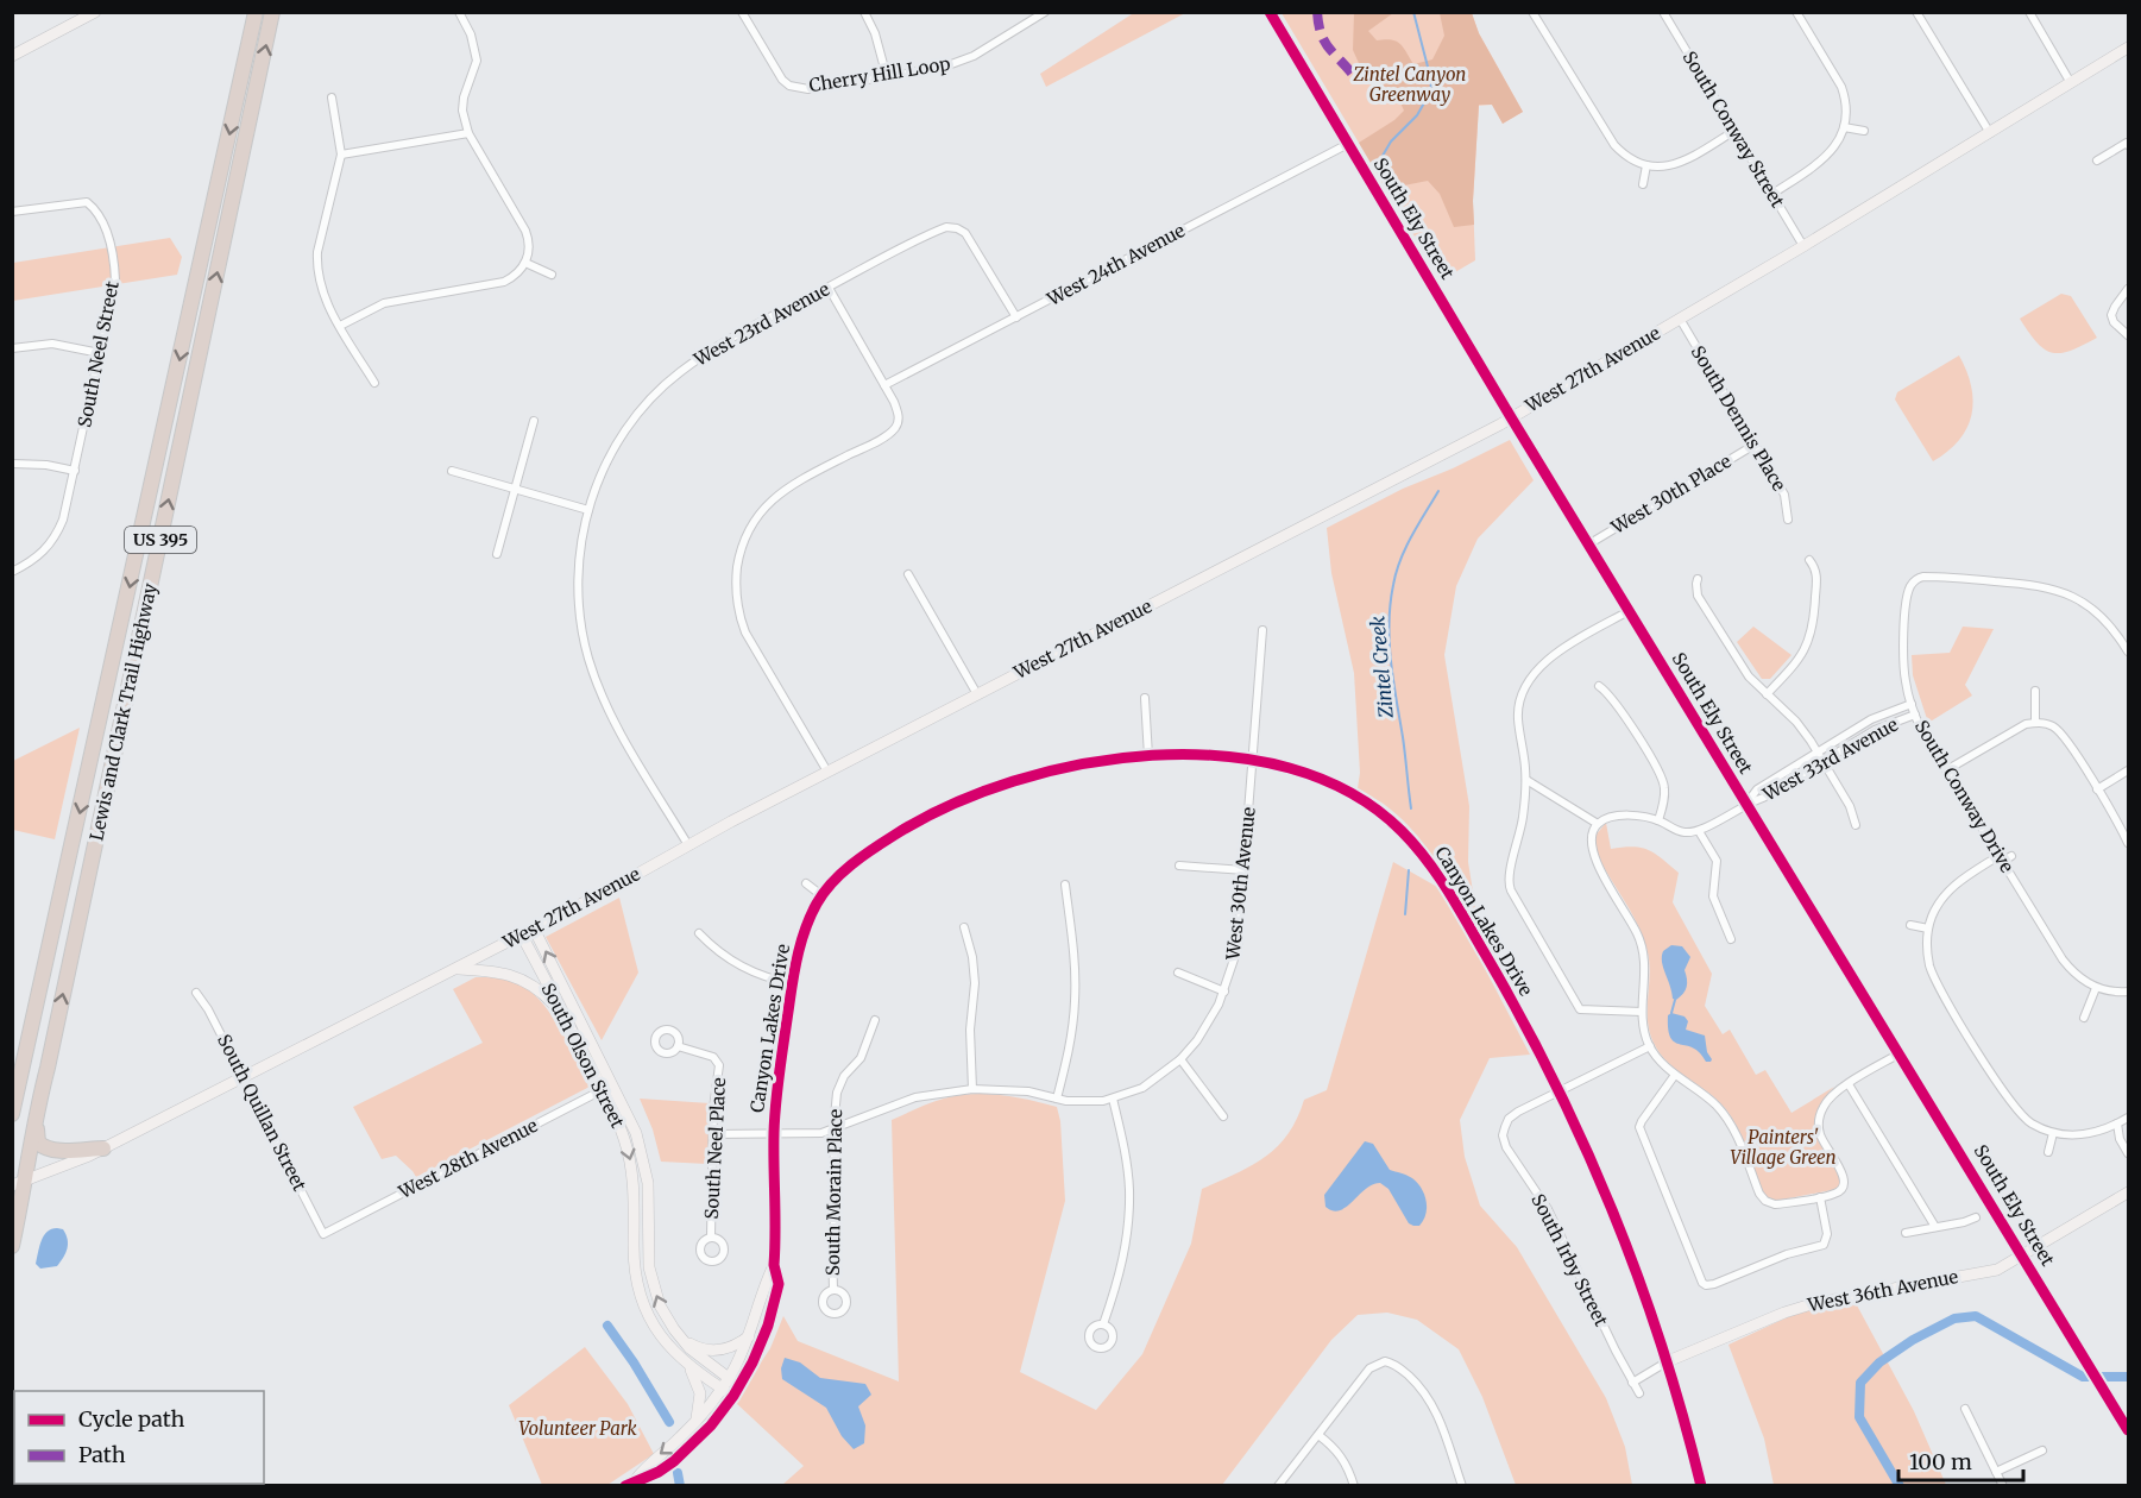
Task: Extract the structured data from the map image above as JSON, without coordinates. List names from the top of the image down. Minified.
{"streets":{"highway":["US 395","Lewis and Clark Trail Highway"],"street":["Cherry Hill Loop","South Conway Street","South Ely Street","West 24th Avenue","West 23rd Avenue","South Neel Street","West 27th Avenue","South Dennis Place","West 30th Place","West 33rd Avenue","South Conway Drive","West 30th Avenue","Canyon Lakes Drive","South Olson Street","South Quillan Street","South Neel Place","West 28th Avenue","South Morain Place","South Irby Street","West 36th Avenue"]},"crossings":[["South Conway Street","West 27th Avenue"],["South Ely Street","West 24th Avenue"],["South Ely Street","West 27th Avenue"],["South Ely Street","West 30th Place"],["South Ely Street","West 33rd Avenue"],["South Ely Street","West 36th Avenue"],["West 24th Avenue","West 23rd Avenue"],["West 23rd Avenue","West 27th Avenue"],["West 27th Avenue","South Dennis Place"],["West 27th Avenue","Lewis and Clark Trail Highway"],["West 27th Avenue","South Olson Street"],["West 27th Avenue","South Quillan Street"],["South Dennis Place","West 30th Place"],["West 33rd Avenue","South Conway Drive"],["West 30th Avenue","Canyon Lakes Drive"],["West 30th Avenue","South Neel Place"],["West 30th Avenue","South Morain Place"],["Canyon Lakes Drive","South Olson Street"],["Canyon Lakes Drive","South Irby Street"],["Canyon Lakes Drive","West 36th Avenue"],["South Olson Street","West 28th Avenue"],["South Quillan Street","West 28th Avenue"],["South Irby Street","West 36th Avenue"]],"water":["Zintel Creek"],"parks":["Zintel Canyon Greenway","Painters' Village Green","Volunteer Park"],"legend":["Cycle path","Path"],"scale_bar":"100 m"}
